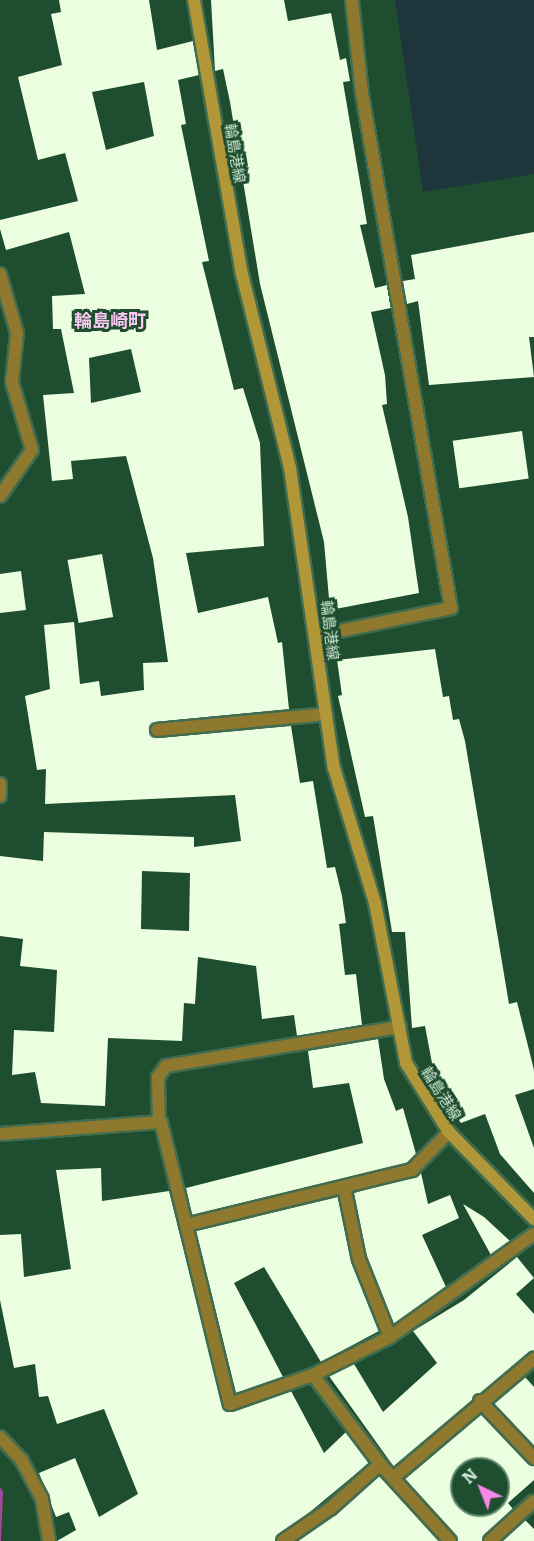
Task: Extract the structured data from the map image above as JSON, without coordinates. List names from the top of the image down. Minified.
{"streets":{"main road":["輪島港線"]},"districts":["輪島崎町"],"north":"top left"}
